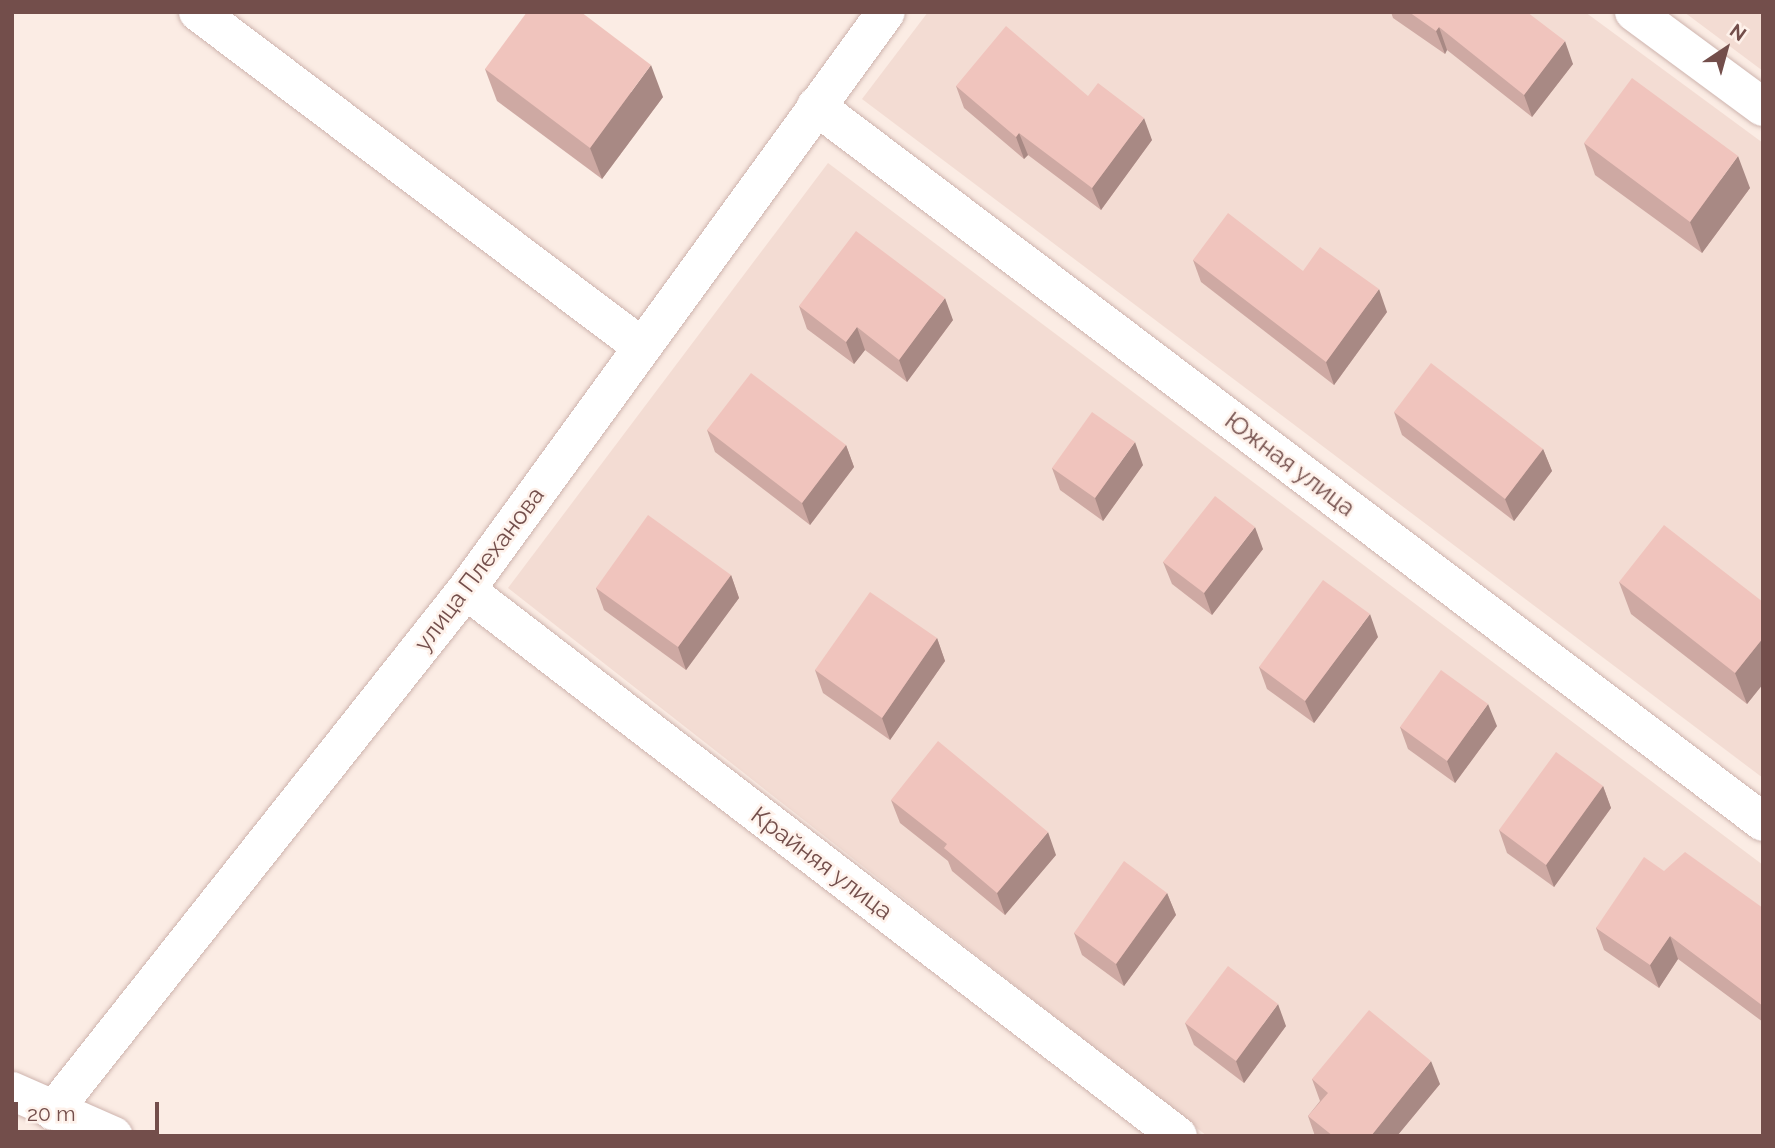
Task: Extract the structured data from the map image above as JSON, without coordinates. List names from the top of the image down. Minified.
{"streets":{"street":["Южная улица","улица Плеханова","Крайняя улица"]},"crossings":[["Южная улица","улица Плеханова"],["улица Плеханова","Крайняя улица"]],"scale_bar":"20 m","north":"top right"}
